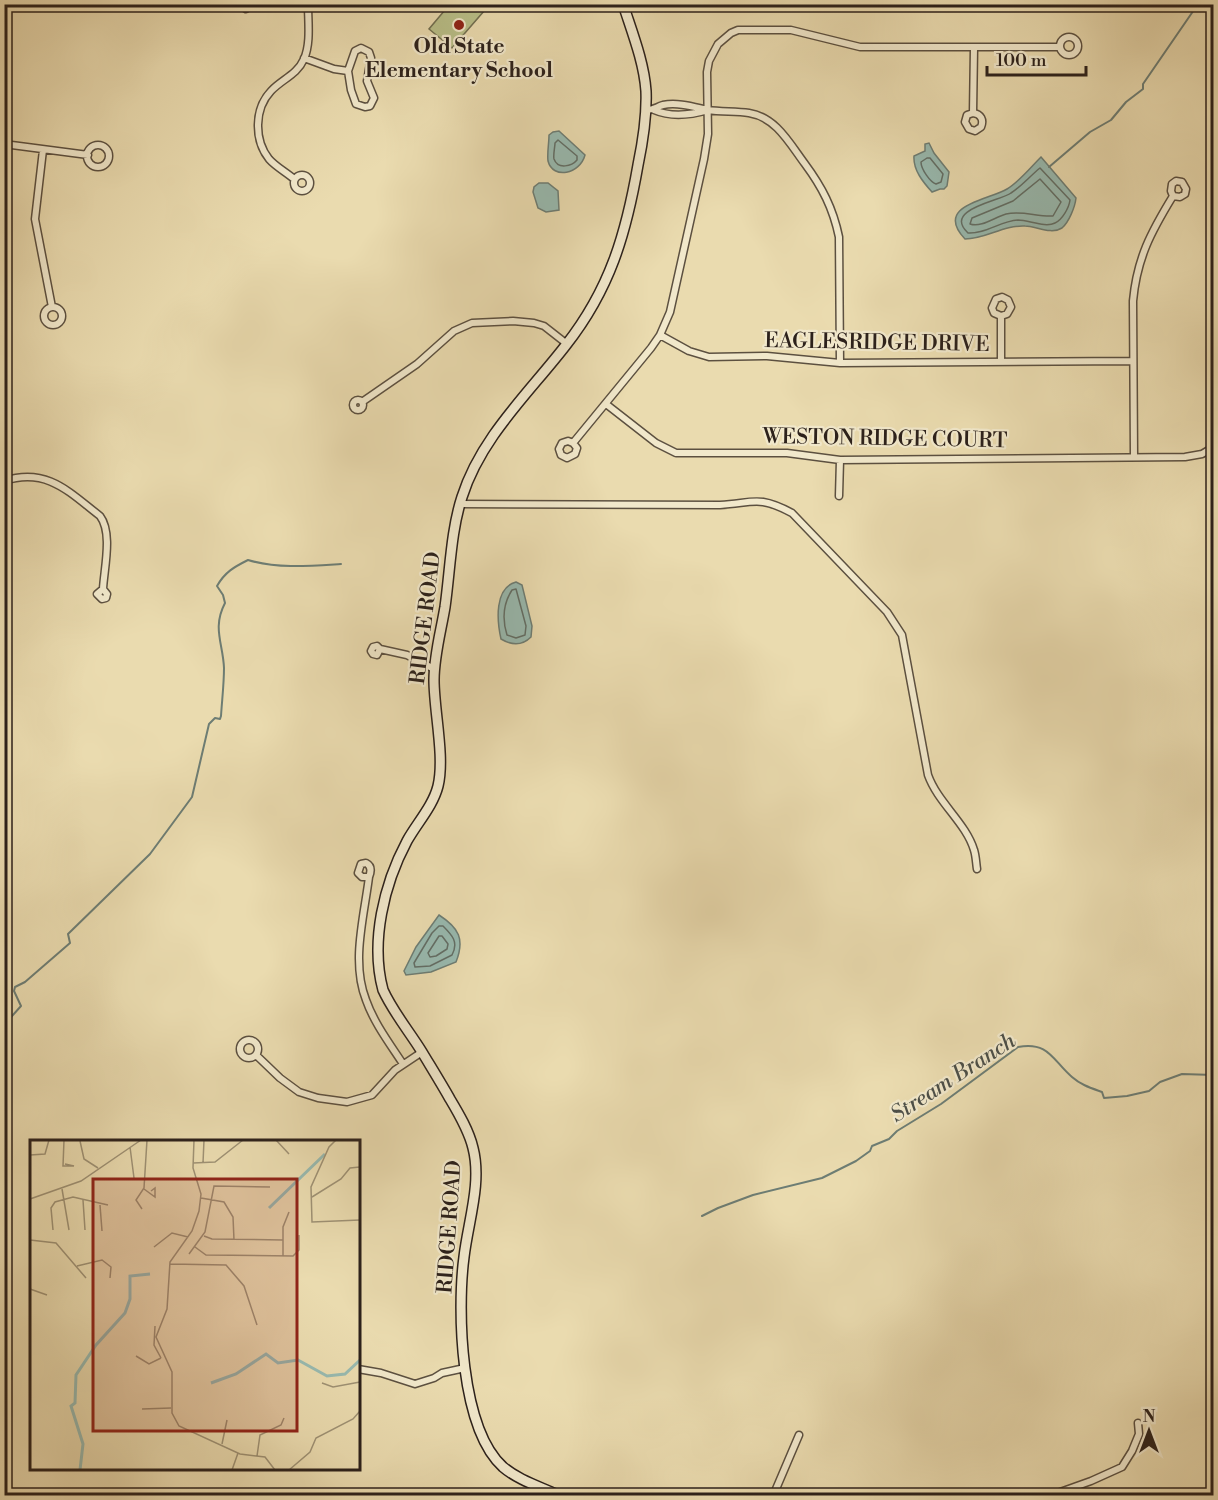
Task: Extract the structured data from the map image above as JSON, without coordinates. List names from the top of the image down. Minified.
{"streets":{"street":["EAGLESRIDGE DRIVE","WESTON RIDGE COURT","RIDGE ROAD"]},"water":["Stream Branch"],"places":["Old State Elementary School"],"scale_bar":"100 m","north":"top"}
